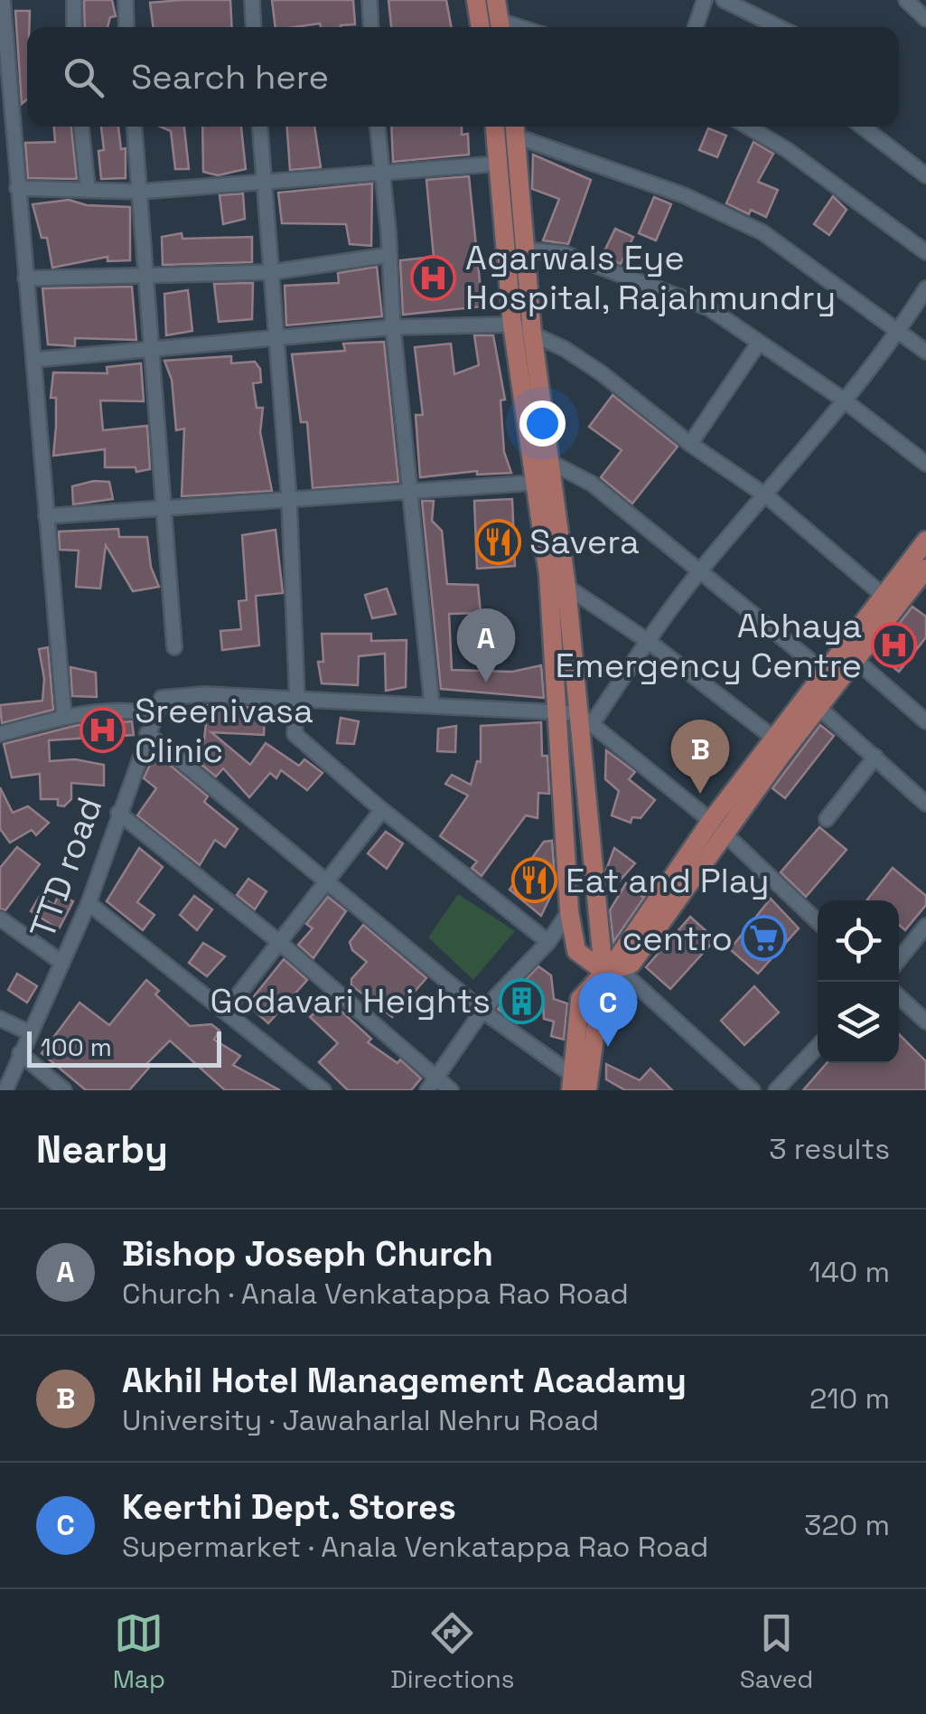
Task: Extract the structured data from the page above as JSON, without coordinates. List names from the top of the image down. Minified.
{"streets":{"street":["TTD road"]},"places":{"hospital":["Agarwals Eye Hospital, Rajahmundry","Abhaya Emergency Centre","Sreenivasa Clinic"],"restaurant":["Savera","Eat and Play"],"supermarket":["centro"],"building":["Godavari Heights"]},"scale_bar":"100 m","page":{"search":"Search here","pins":["A","B","C"],"scale":"100 m","heading":["Nearby","3 results"],"list":[{"mark":"A","name":"Bishop Joseph Church","note":"Church · Anala Venkatappa Rao Road","value":"140 m"},{"mark":"B","name":"Akhil Hotel Management Acadamy","note":"University · Jawaharlal Nehru Road","value":"210 m"},{"mark":"C","name":"Keerthi Dept. Stores","note":"Supermarket · Anala Venkatappa Rao Road","value":"320 m"}],"nav":["Map","Directions","Saved"]}}
